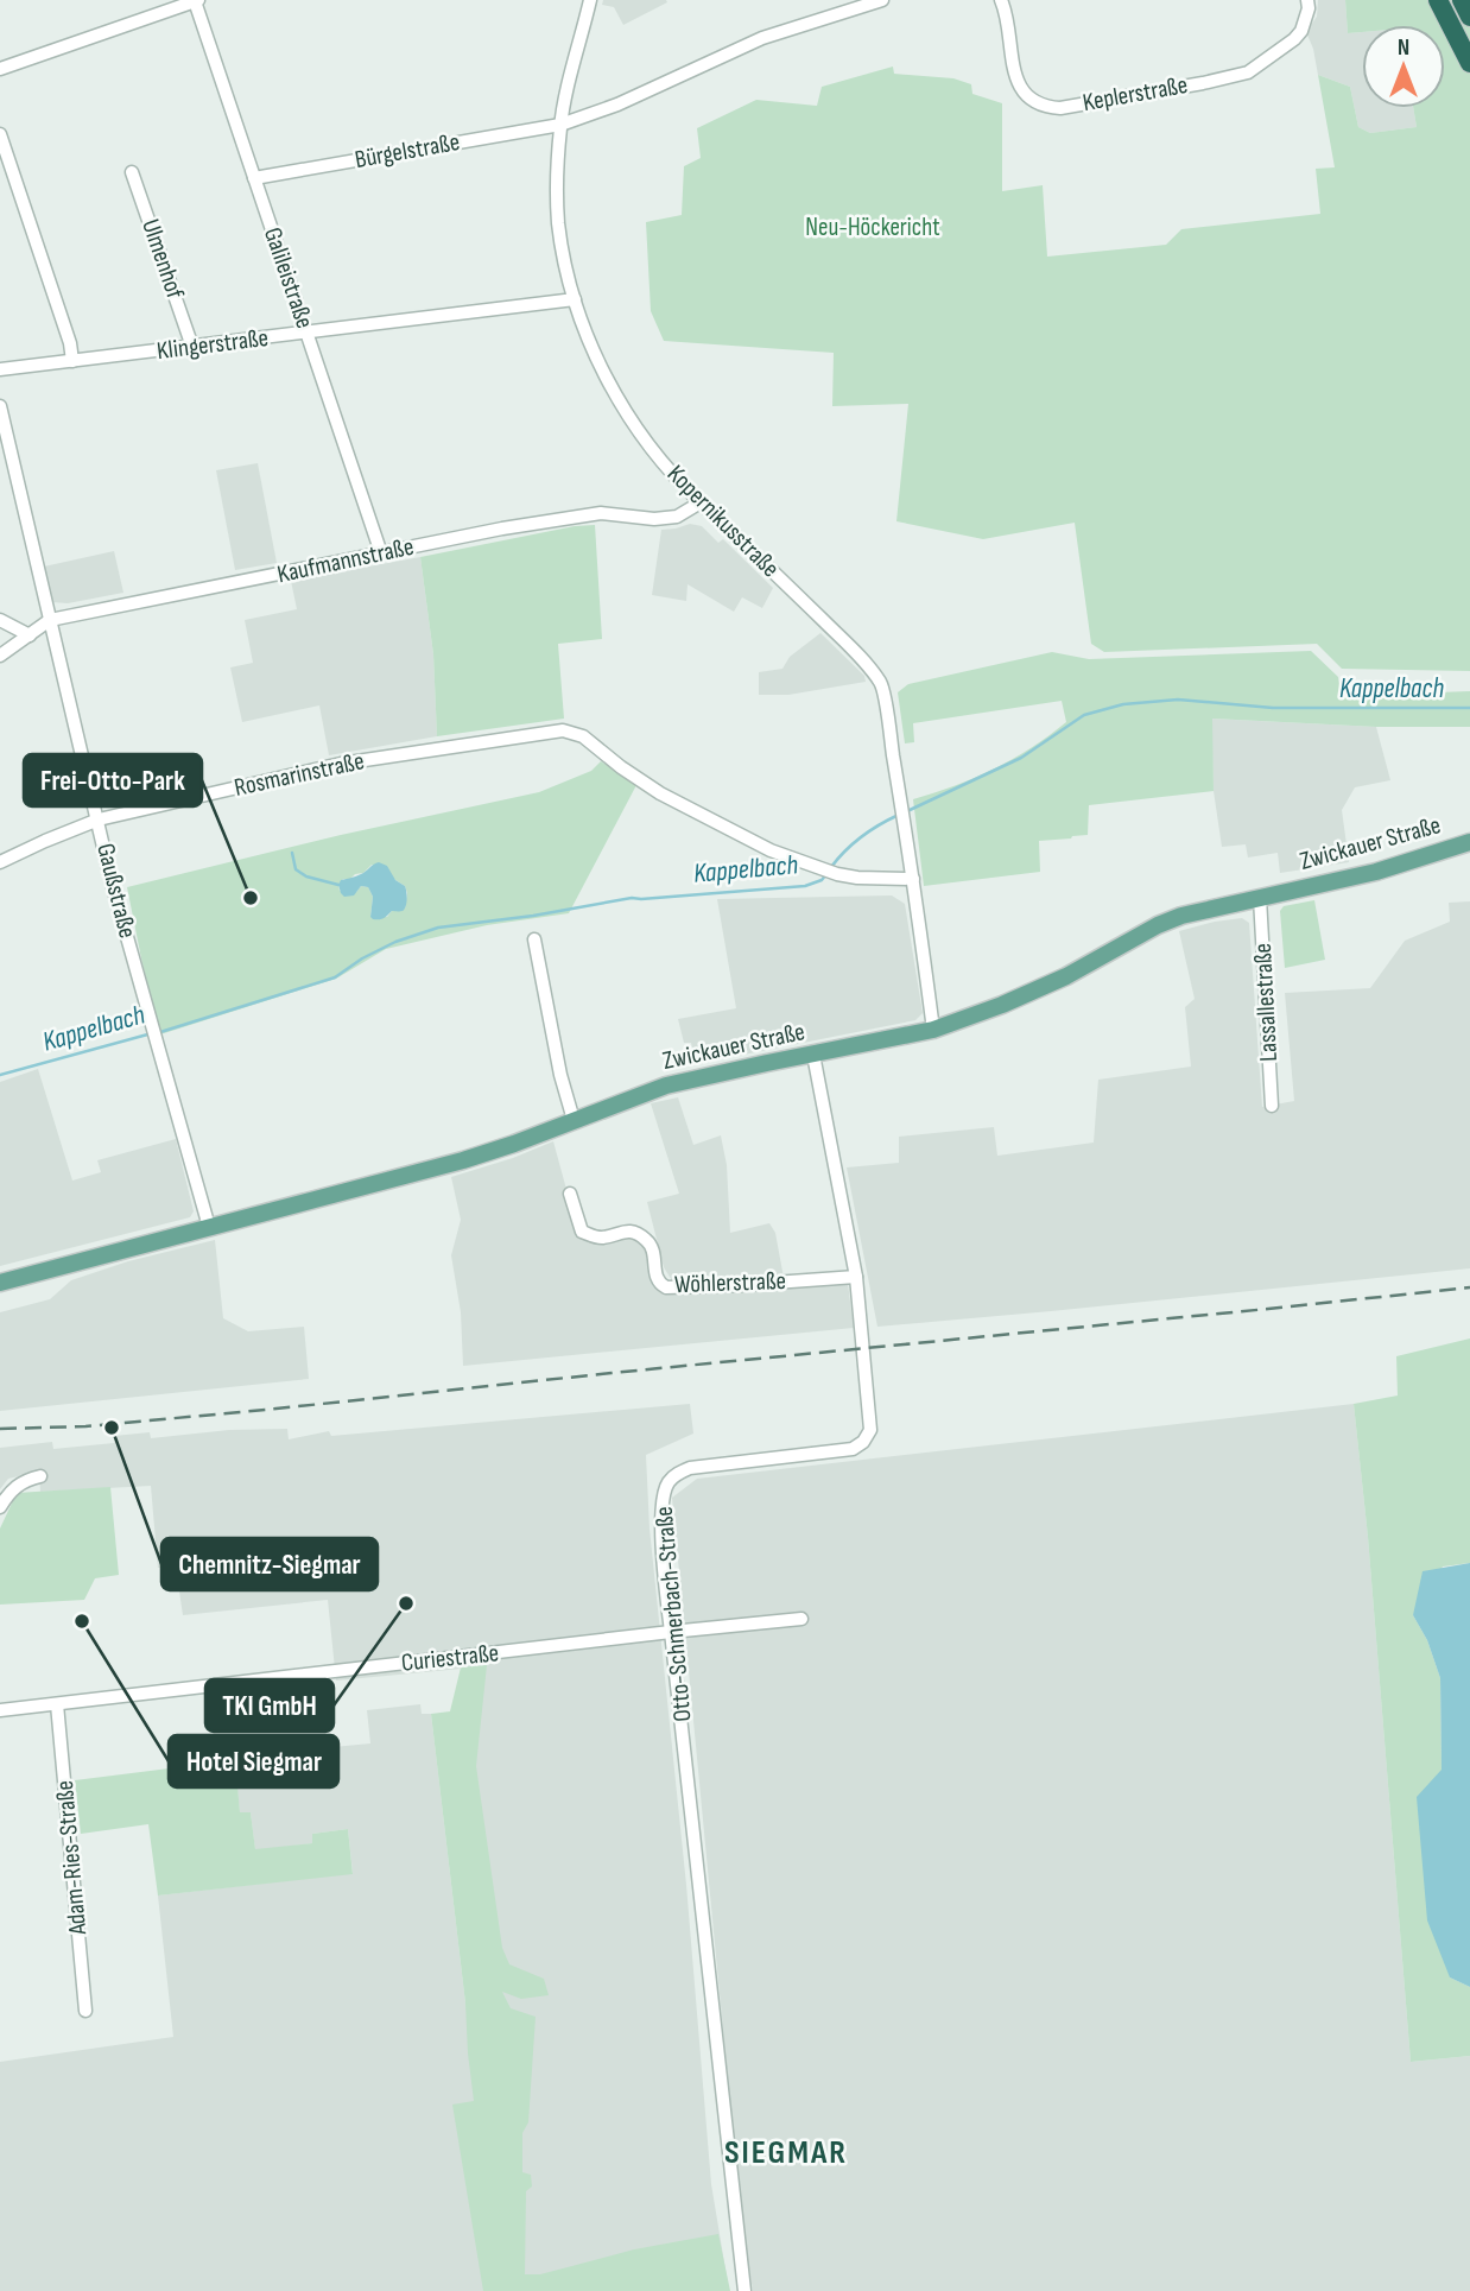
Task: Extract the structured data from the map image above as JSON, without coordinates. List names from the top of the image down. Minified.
{"streets":{"main road":["Zwickauer Straße"],"street":["Keplerstraße","Bürgelstraße","Ulmenhof","Galileistraße","Klingerstraße","Kopernikusstraße","Kaufmannstraße","Rosmarinstraße","Gaußstraße","Lassallestraße","Wöhlerstraße","Otto-Schmerbach-Straße","Curiestraße","Adam-Ries-Straße"]},"crossings":[["Bürgelstraße","Galileistraße"],["Bürgelstraße","Kopernikusstraße"],["Ulmenhof","Klingerstraße"],["Galileistraße","Klingerstraße"],["Galileistraße","Kaufmannstraße"],["Klingerstraße","Kopernikusstraße"],["Kopernikusstraße","Kaufmannstraße"],["Kopernikusstraße","Rosmarinstraße"],["Kopernikusstraße","Zwickauer Straße"],["Kaufmannstraße","Gaußstraße"],["Rosmarinstraße","Gaußstraße"],["Zwickauer Straße","Gaußstraße"],["Zwickauer Straße","Lassallestraße"],["Zwickauer Straße","Otto-Schmerbach-Straße"],["Wöhlerstraße","Otto-Schmerbach-Straße"],["Otto-Schmerbach-Straße","Curiestraße"],["Curiestraße","Adam-Ries-Straße"]],"districts":["SIEGMAR"],"water":["Kappelbach"],"parks":["Neu-Höckericht"],"places":["Frei-Otto-Park","Chemnitz-Siegmar","TKI GmbH","Hotel Siegmar"],"north":"top"}
